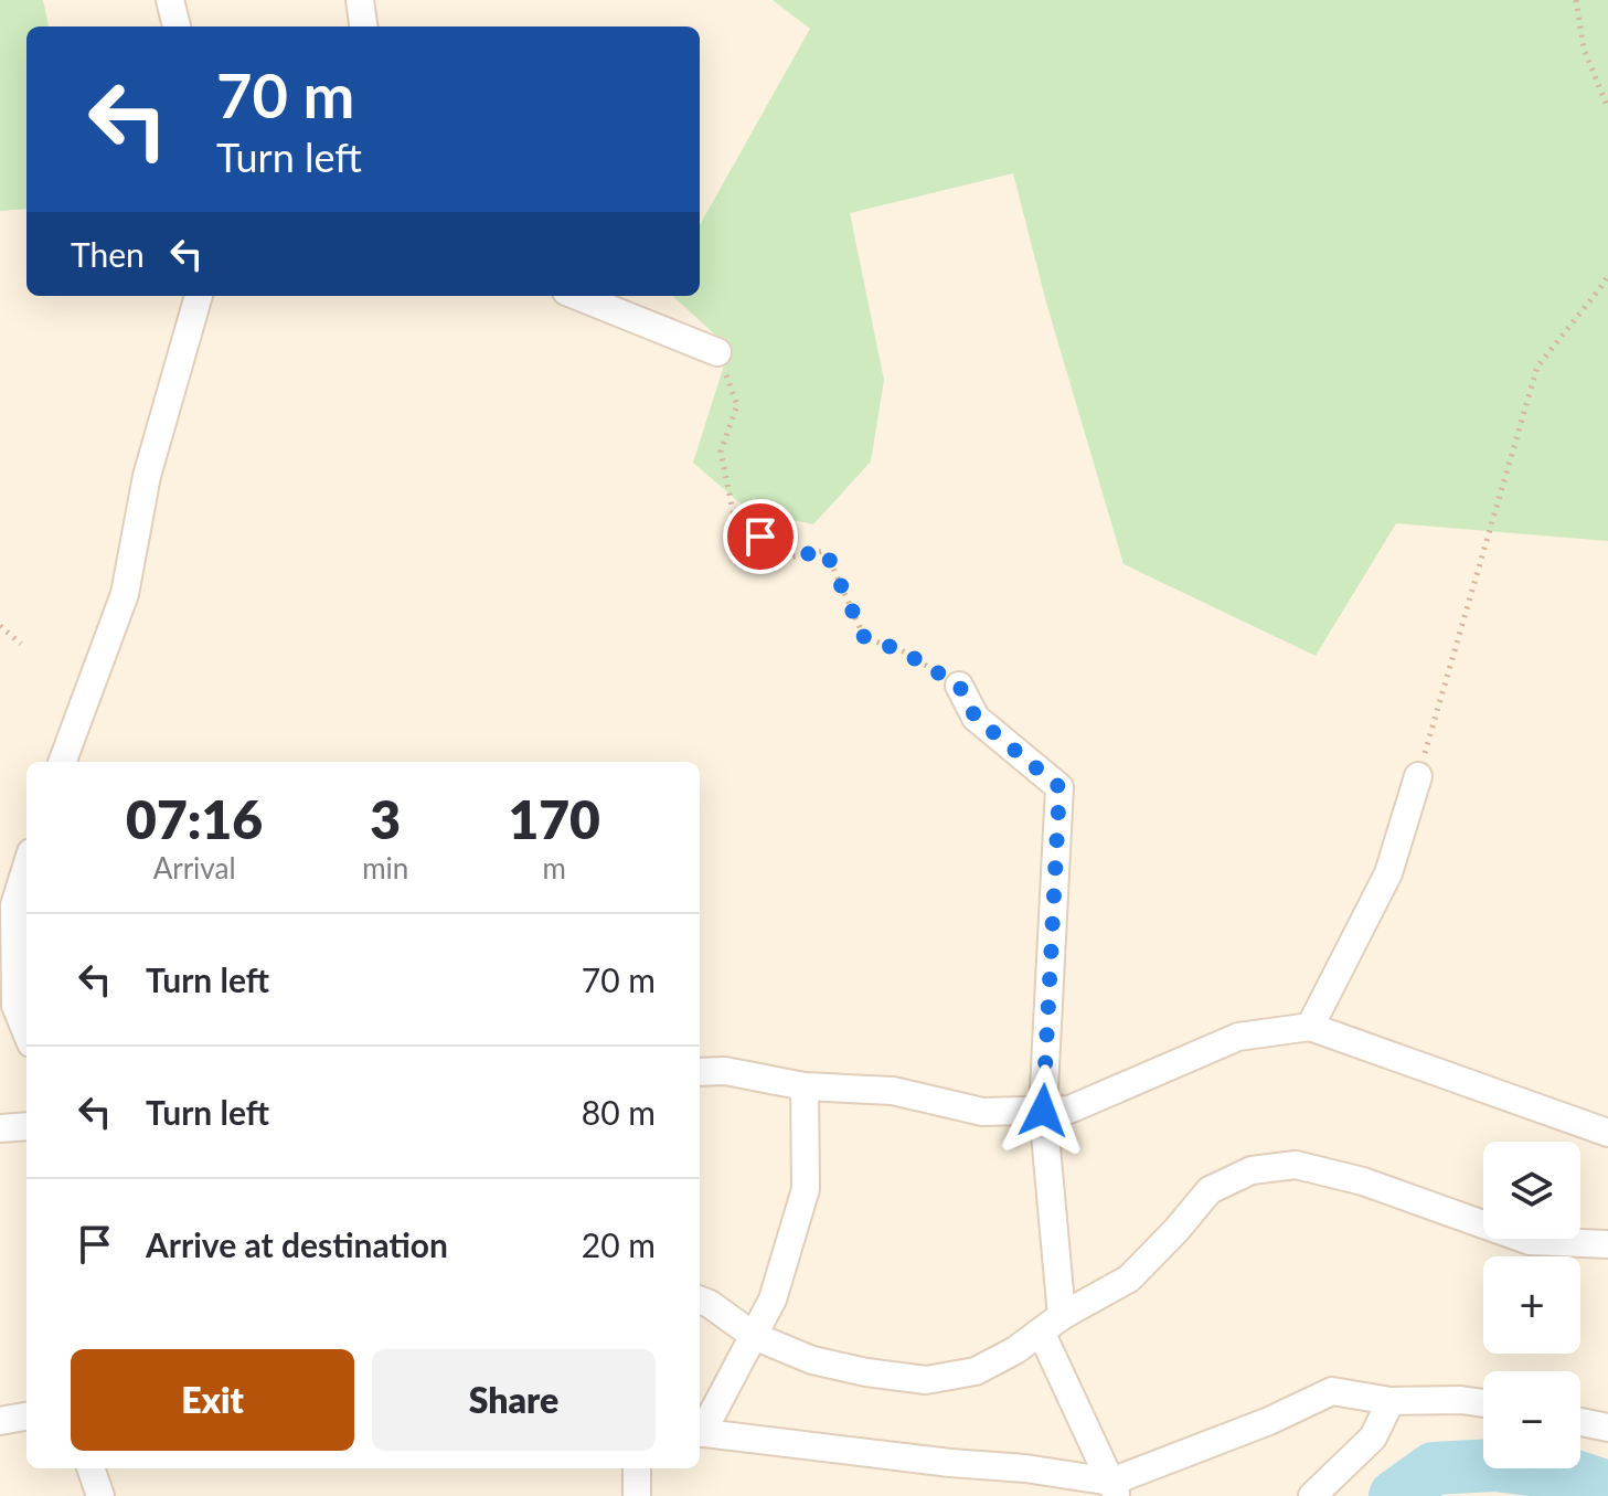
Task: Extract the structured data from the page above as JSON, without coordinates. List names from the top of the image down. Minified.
{"page":{"turn":["70 m","Turn left"],"then":"Then","eta":["07:16","Arrival","3","min","170","m"],"list":[{"name":"Turn left","value":"70 m"},{"name":"Turn left","value":"80 m"},{"name":"Arrive at destination","value":"20 m"}],"map_buttons":["+","−"],"buttons":["Exit","Share"]}}
